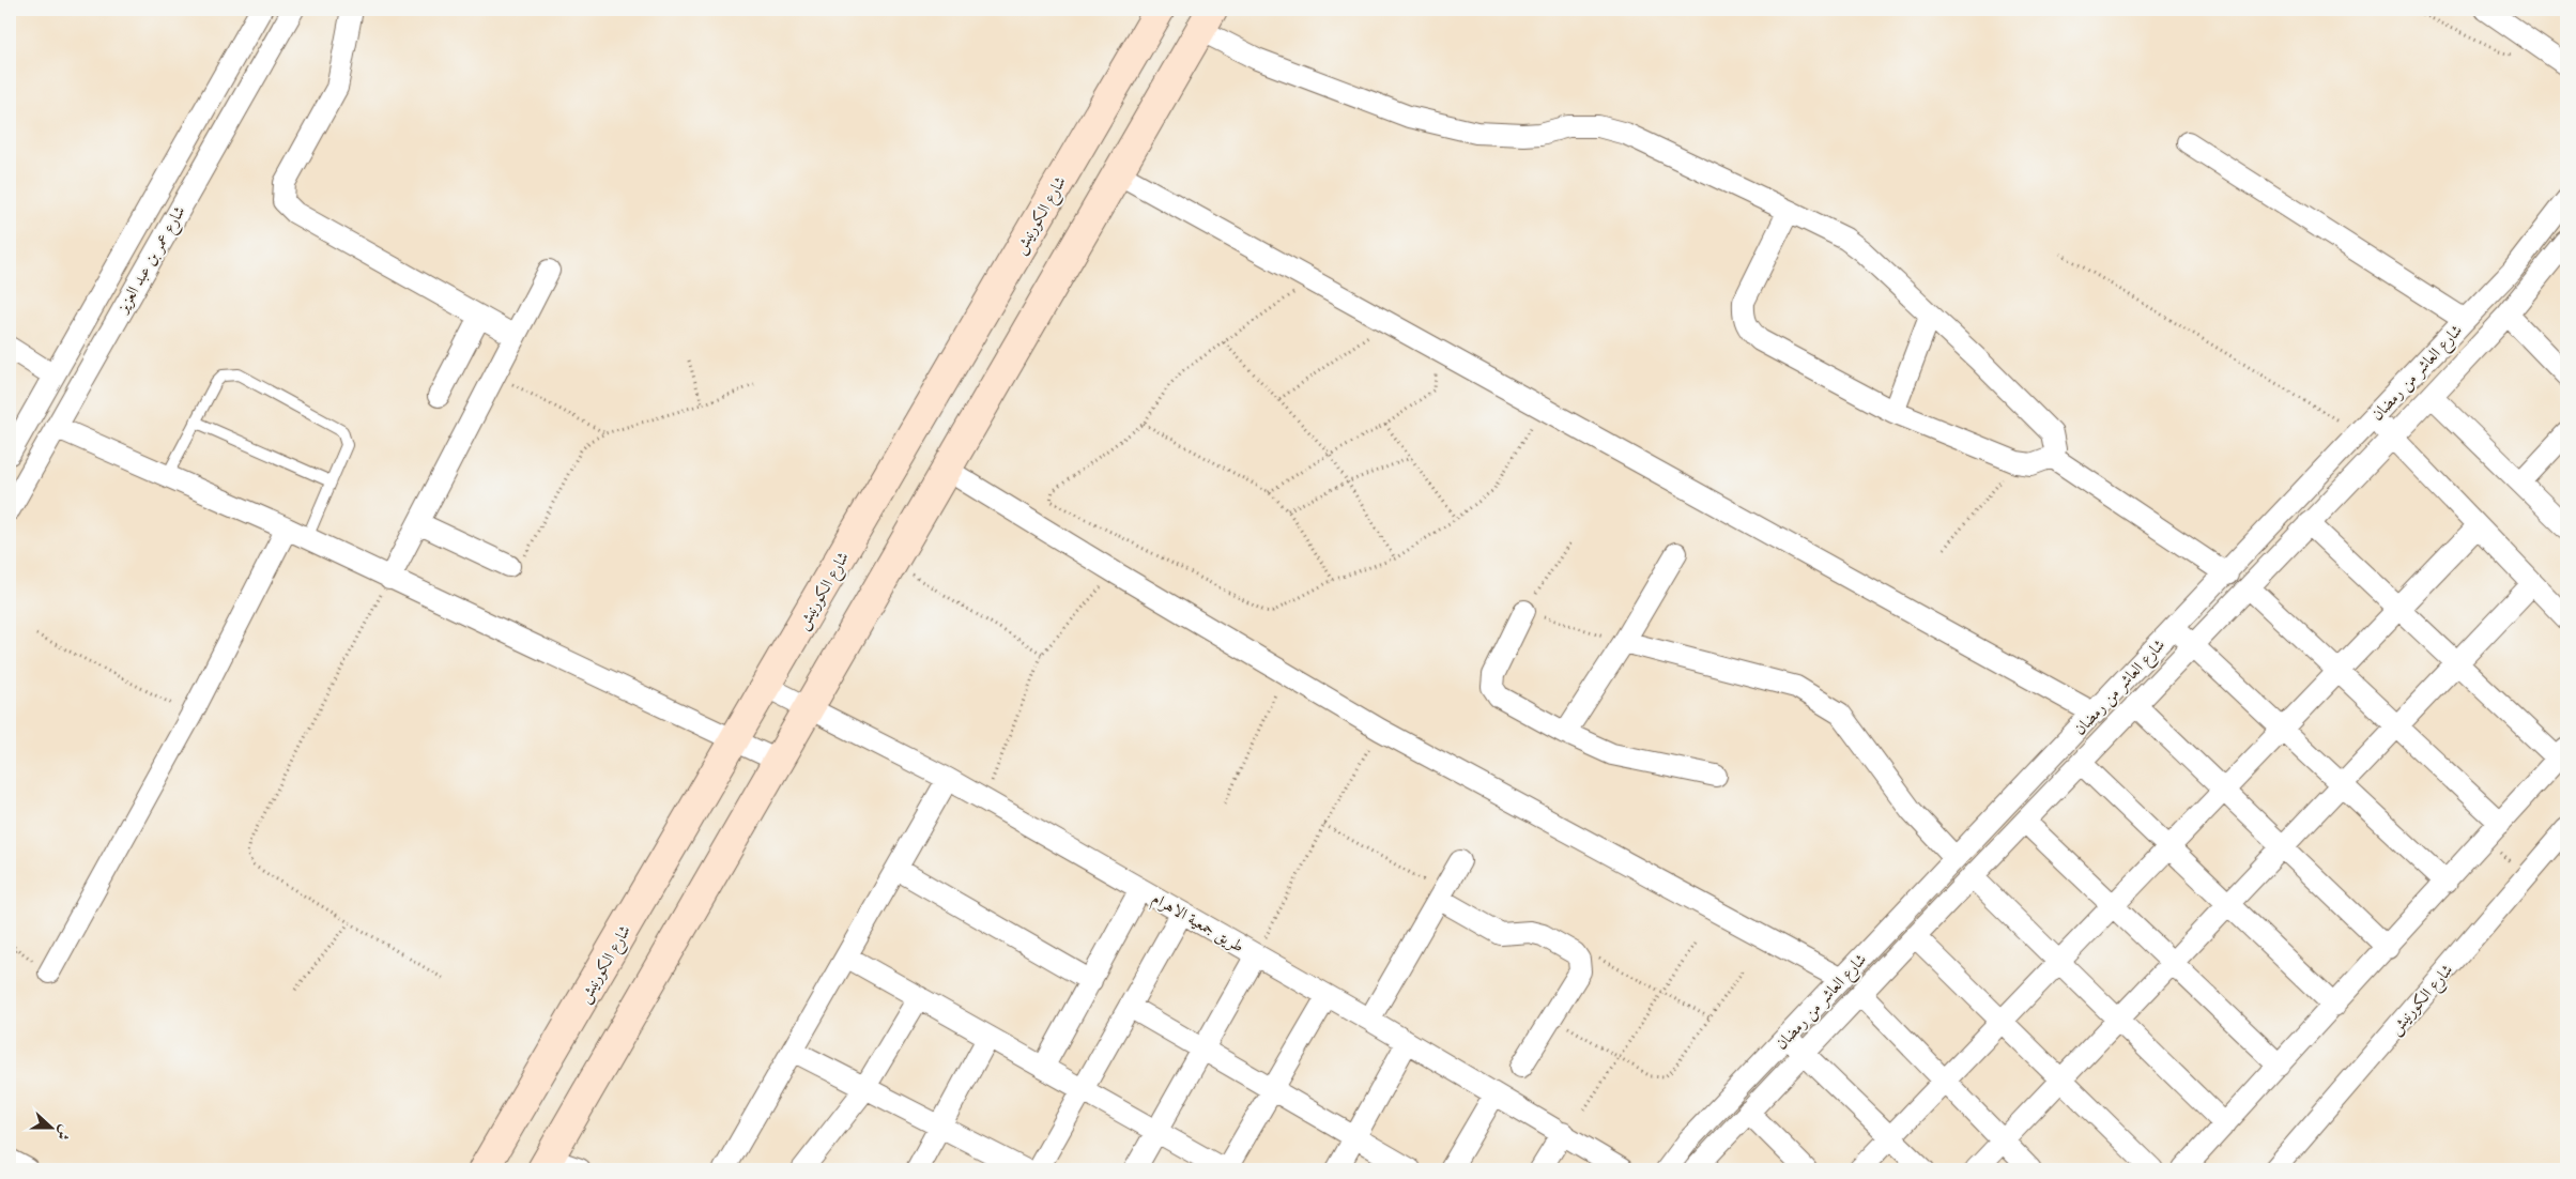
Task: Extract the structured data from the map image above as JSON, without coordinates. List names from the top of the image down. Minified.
{"streets":{"main road":["شارع الكورنيش"],"street":["شارع عمر بن عبد العزيز","شارع العاشر من رمضان","طريق جمعية الاهرام"]},"crossings":[["شارع الكورنيش","طريق جمعية الاهرام"]],"north":"right"}
